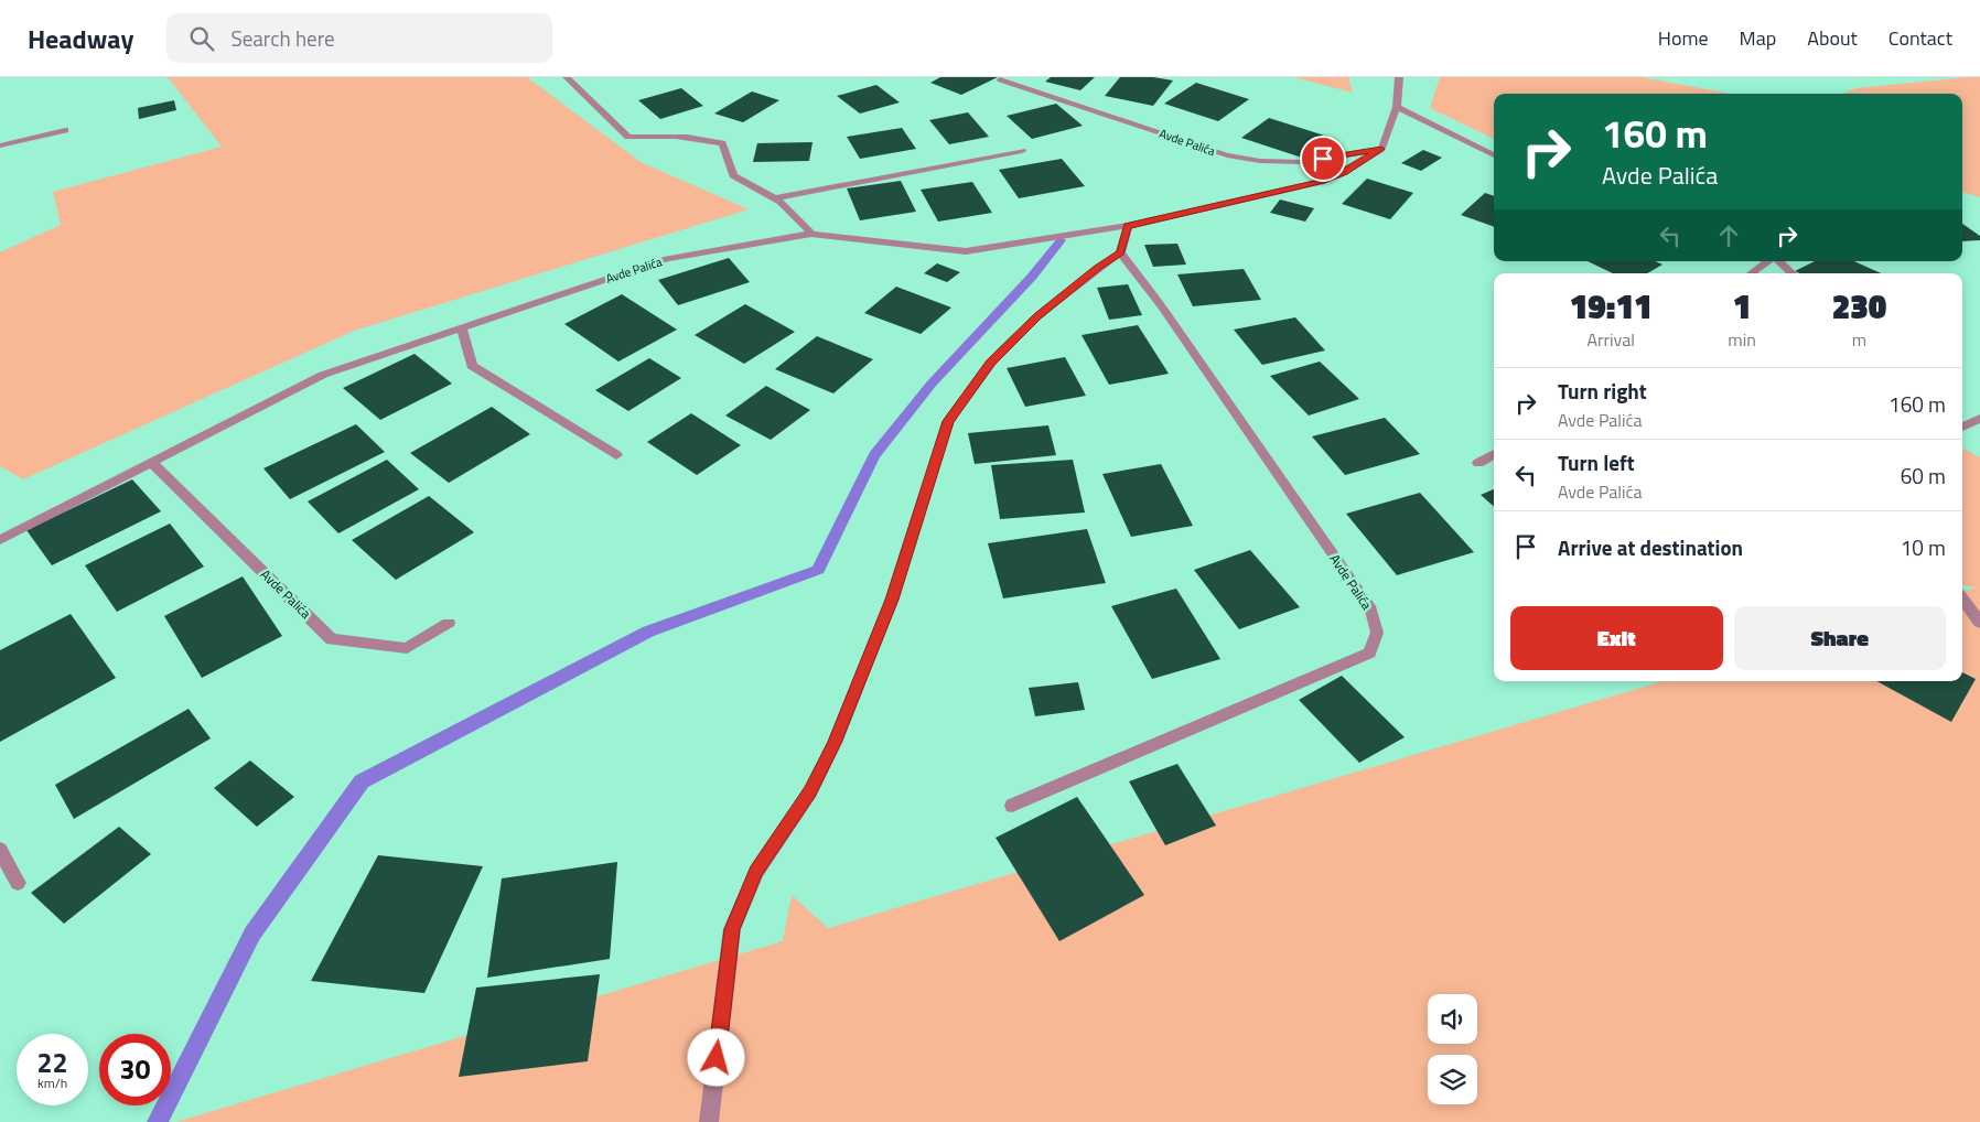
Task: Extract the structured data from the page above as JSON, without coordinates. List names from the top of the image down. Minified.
{"streets":{"street":["Avde Palića"]},"page":{"header":"Headway","search":"Search here","nav":["Home","Map","About","Contact"],"turn":["160 m","Avde Palića"],"eta":["19:11","Arrival","1","min","230","m"],"list":[{"name":"Turn right","note":"Avde Palića","value":"160 m"},{"name":"Turn left","note":"Avde Palića","value":"60 m"},{"name":"Arrive at destination","value":"10 m"}],"buttons":["Exit","Share"],"speed":"22 km/h","limit":"30"}}
